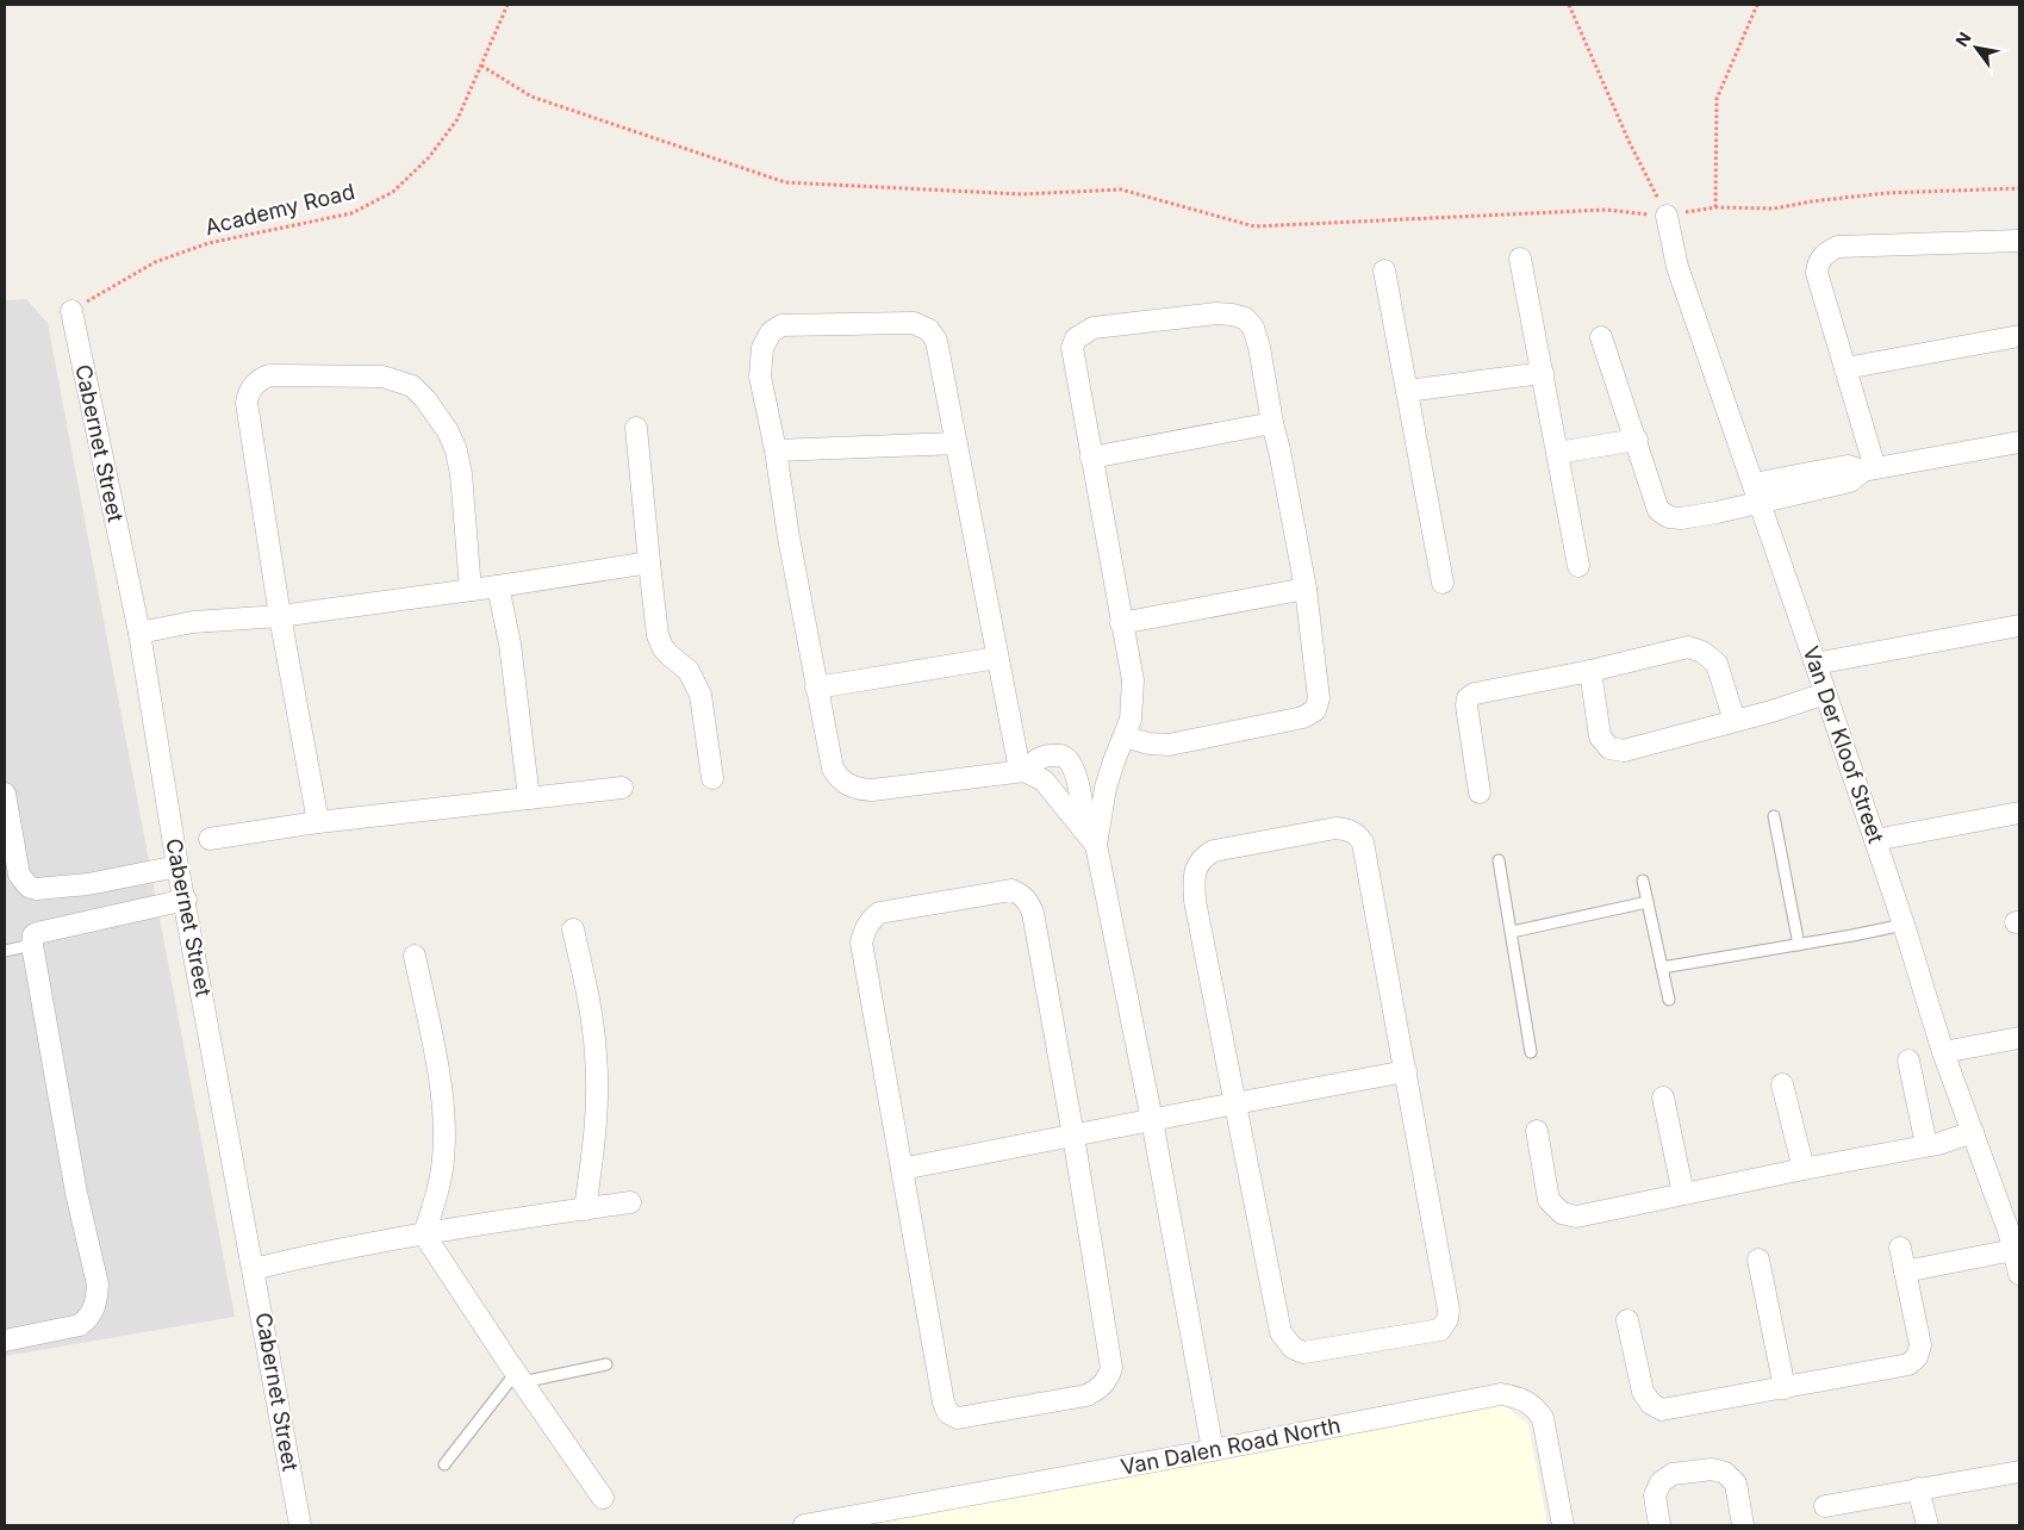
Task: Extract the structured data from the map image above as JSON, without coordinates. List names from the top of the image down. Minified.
{"streets":{"street":["Cabernet Street","Van Der Kloof Street","Van Dalen Road North"],"path":["Academy Road"]},"crossings":[["Academy Road","Cabernet Street"]],"north":"top left"}
